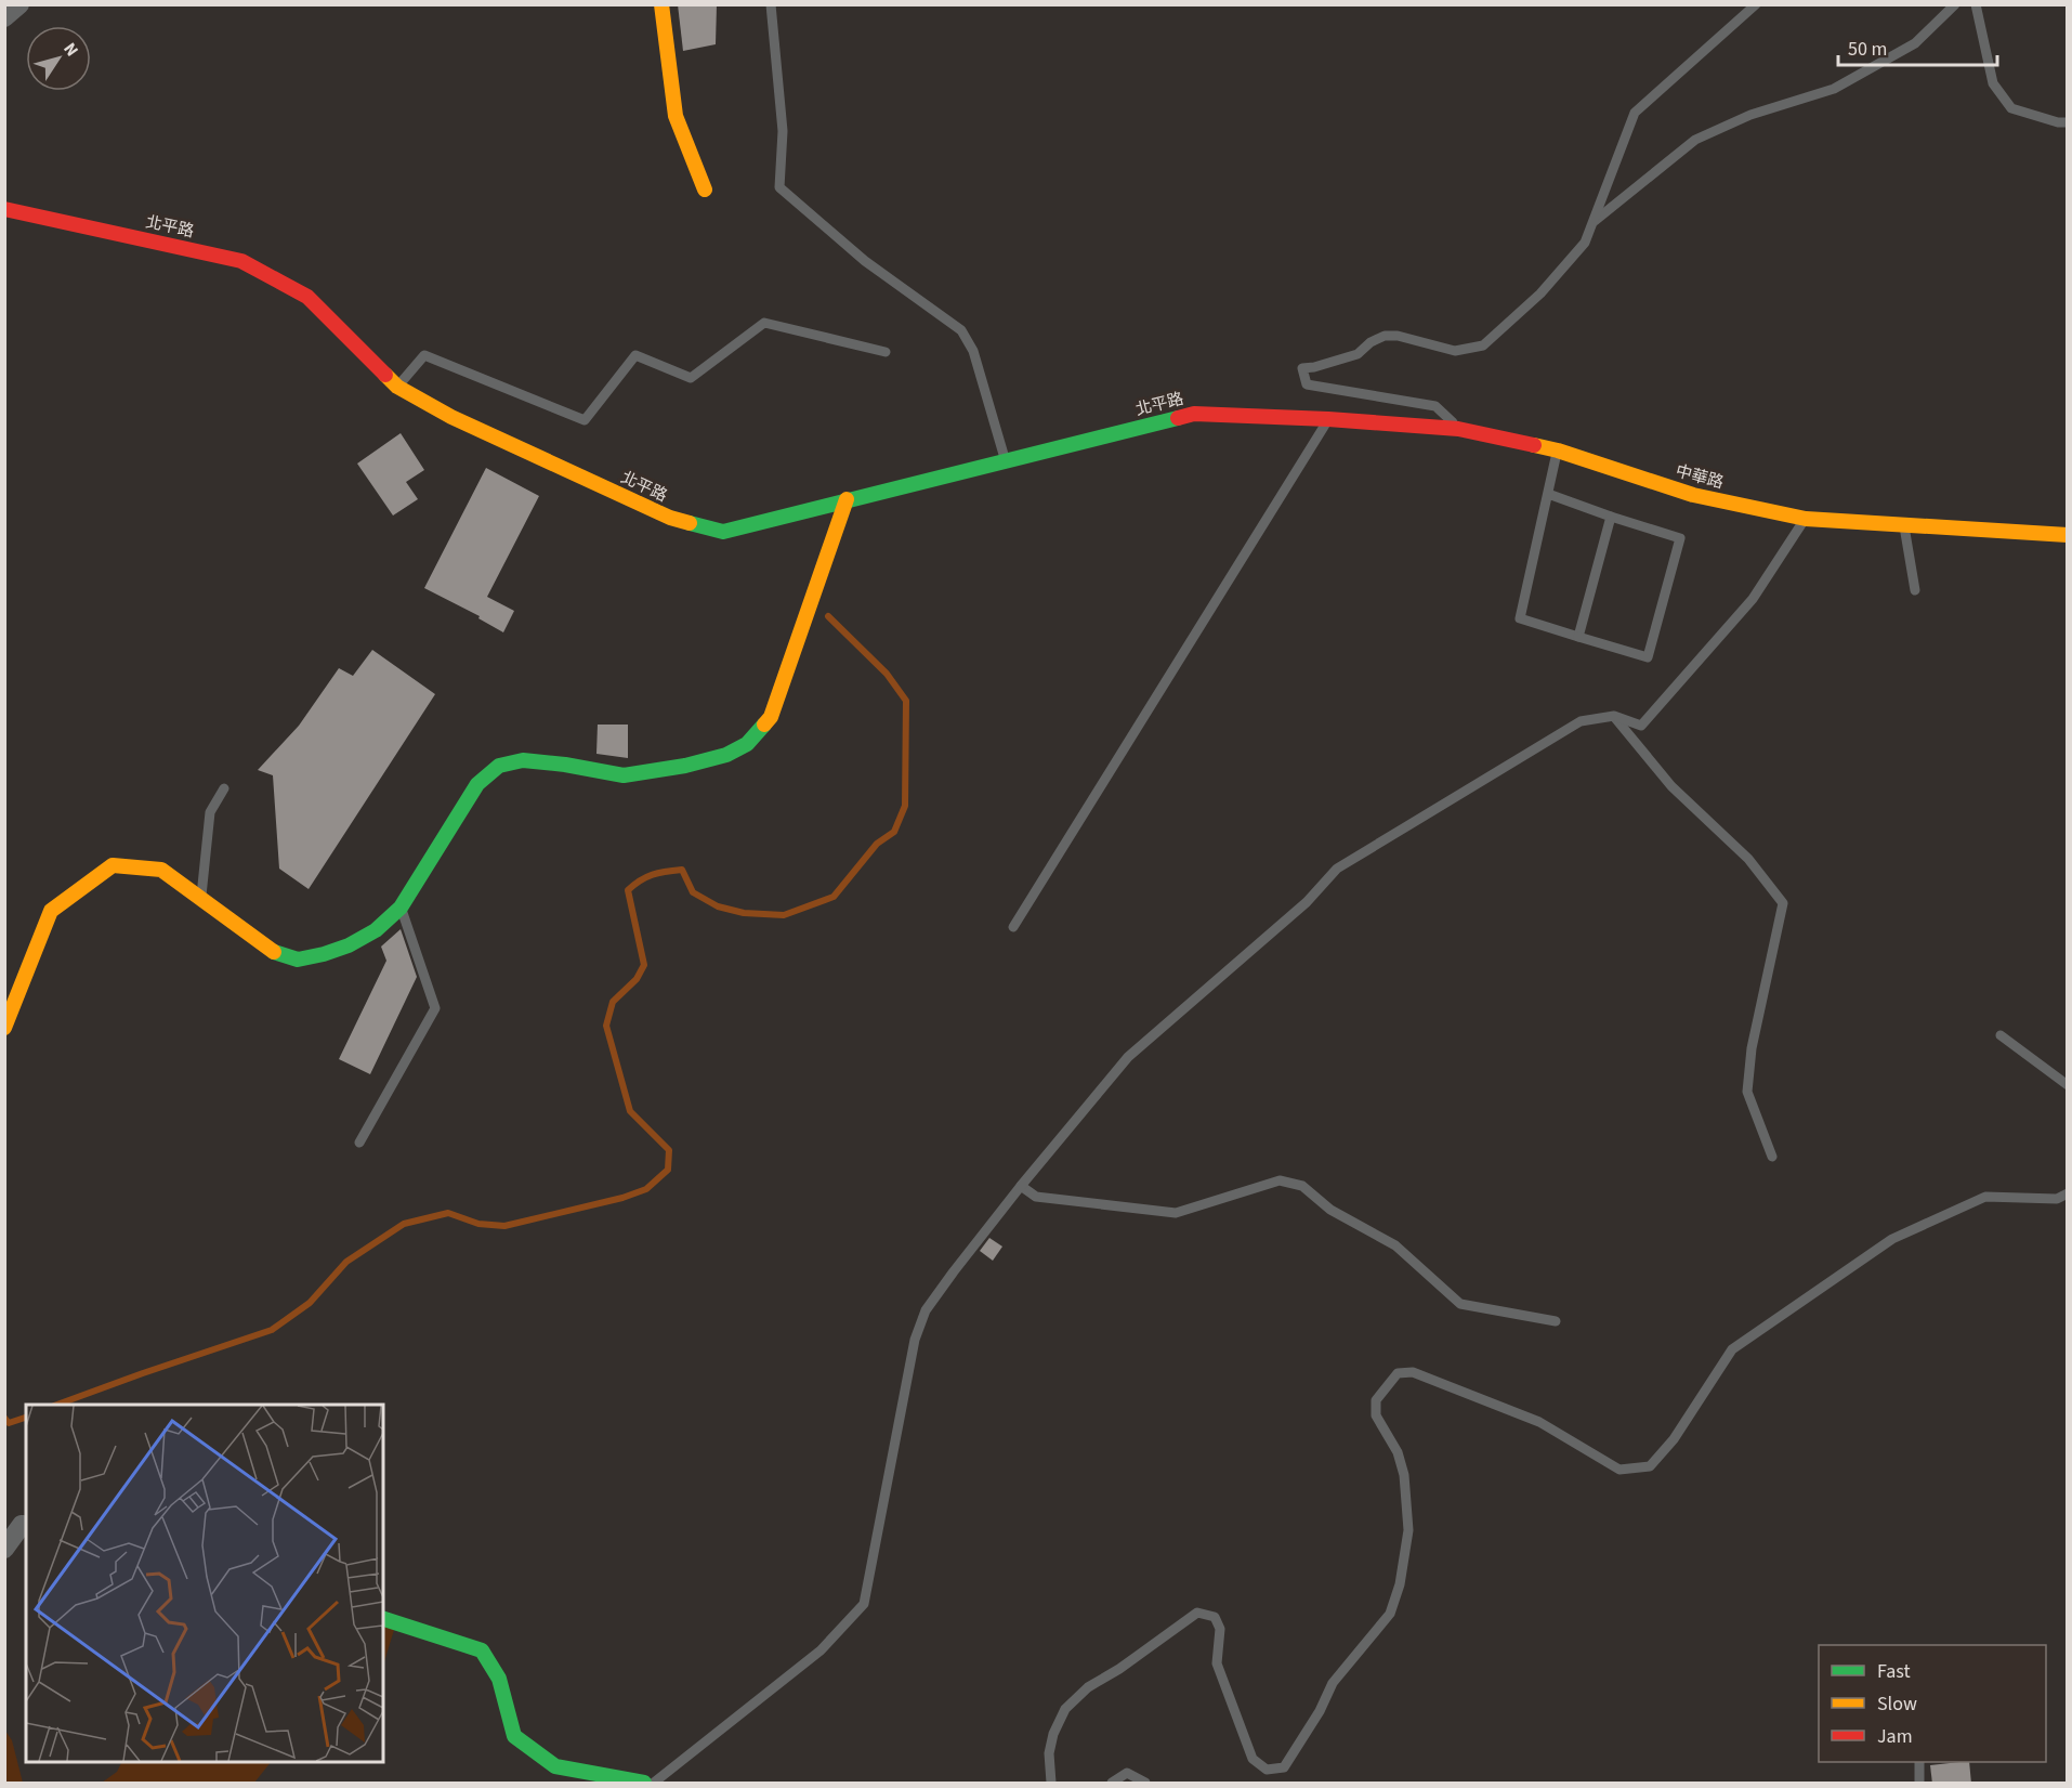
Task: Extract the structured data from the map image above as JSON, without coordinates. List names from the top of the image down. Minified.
{"streets":{"street":["北平路","中華路"]},"crossings":[["北平路","中華路"]],"legend":["Fast","Slow","Jam"],"scale_bar":"50 m","north":"top right"}
